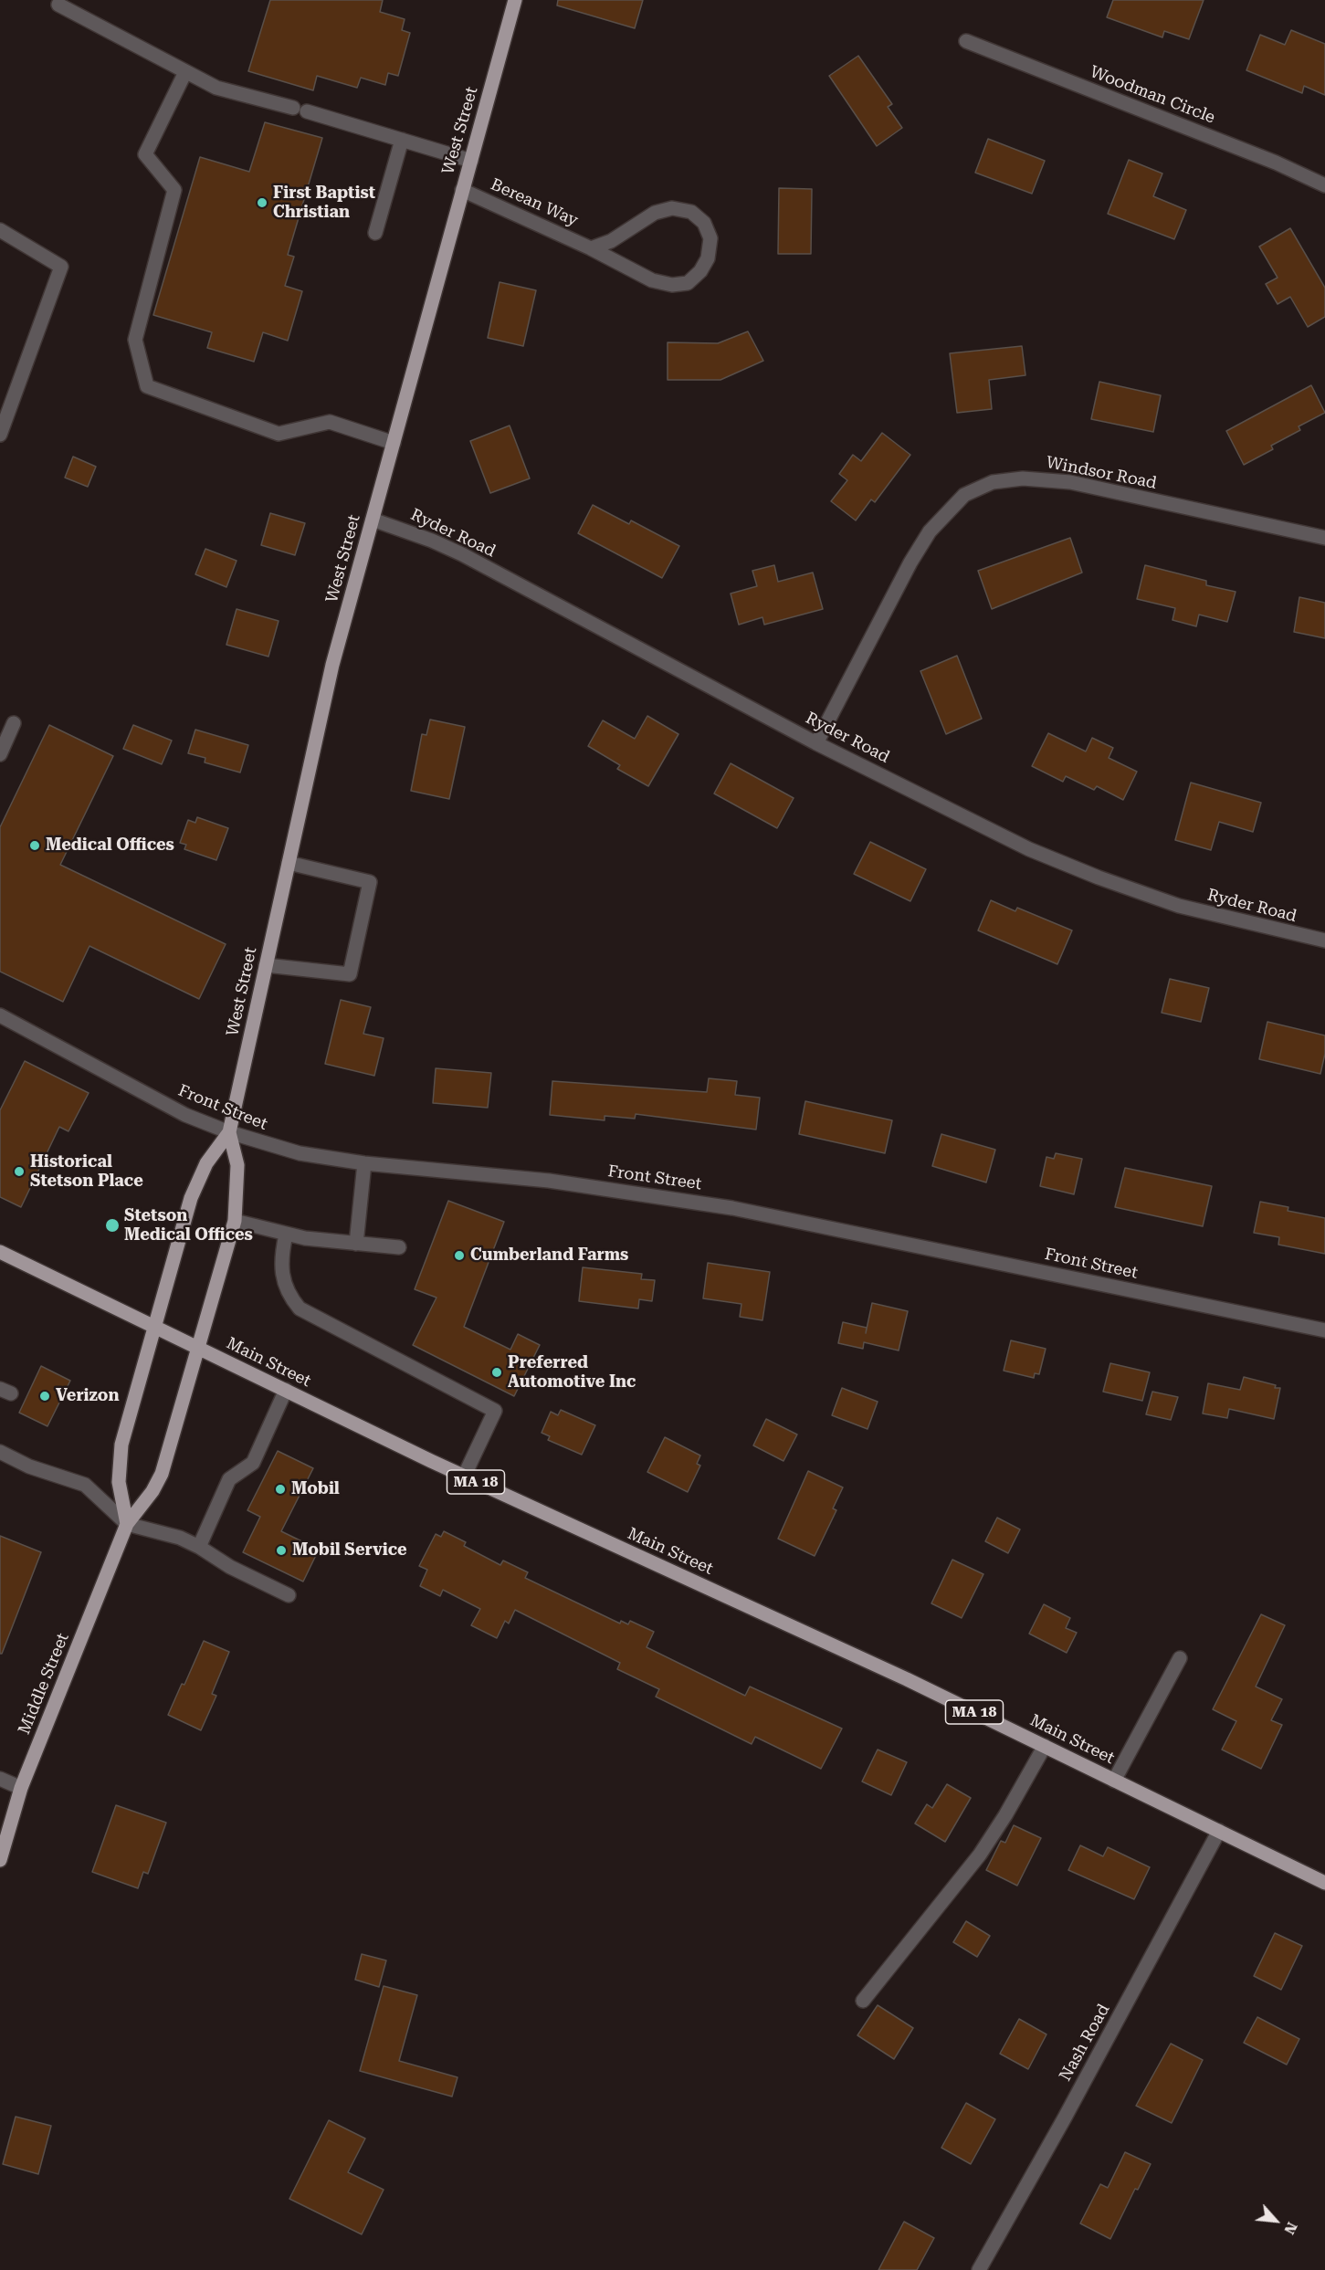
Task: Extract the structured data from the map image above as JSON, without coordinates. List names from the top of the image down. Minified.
{"streets":{"main road":["West Street","Main Street","MA 18","Middle Street"],"street":["Woodman Circle","Berean Way","Windsor Road","Ryder Road","Front Street","Nash Road"]},"crossings":[["West Street","Berean Way"],["West Street","Ryder Road"],["West Street","Front Street"],["West Street","Middle Street"],["Windsor Road","Ryder Road"],["Front Street","Middle Street"],["Main Street","Middle Street"],["Main Street","Nash Road"]],"places":["First Baptist Christian","Medical Offices","Historical Stetson Place","Stetson Medical Offices","Cumberland Farms","Preferred Automotive Inc","Verizon","Mobil","Mobil Service"],"north":"bottom right"}
